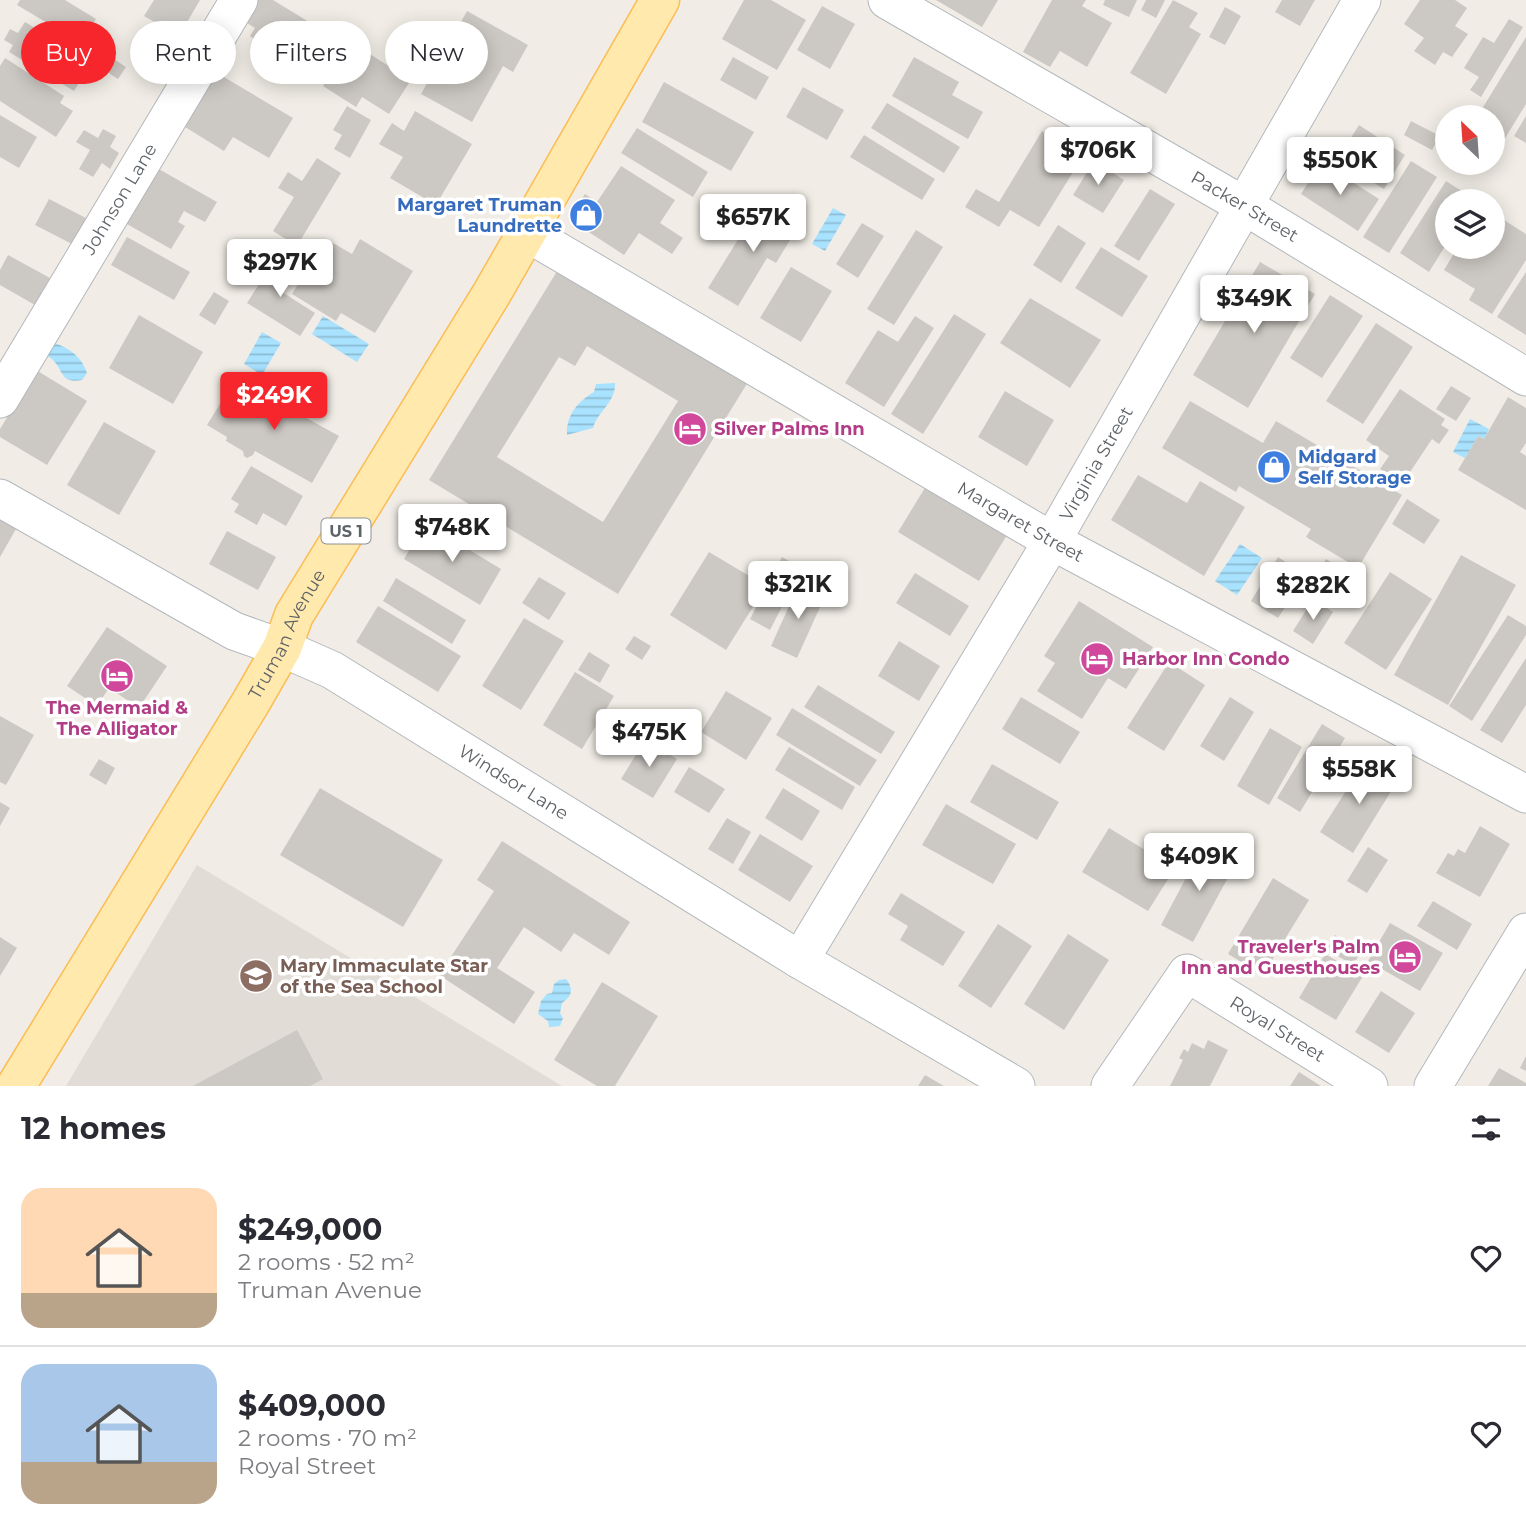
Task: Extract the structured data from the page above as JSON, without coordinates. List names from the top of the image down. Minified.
{"streets":{"main road":["US 1","Truman Avenue"],"street":["Johnson Lane","Packer Street","Virginia Street","Margaret Street","Windsor Lane","Royal Street"]},"crossings":[["Packer Street","Virginia Street"],["Virginia Street","Margaret Street"],["Virginia Street","Windsor Lane"],["Margaret Street","Truman Avenue"],["Truman Avenue","Windsor Lane"]],"places":{"shop":["Margaret Truman Laundrette","Midgard Self Storage"],"hotel":["Silver Palms Inn","Harbor Inn Condo","The Mermaid & The Alligator","Traveler's Palm Inn and Guesthouses"],"school or university":["Mary Immaculate Star of the Sea School"]},"north":"top left","page":{"chip":["Buy","Rent","Filters","New"],"price":["$706K","$550K","$657K","$297K","$349K","$249K","$748K","$321K","$282K","$475K","$558K","$409K"],"heading":"12 homes","list":[{"name":"$249,000","note":"2 rooms · 52 m² · Truman Avenue"},{"name":"$409,000","note":"2 rooms · 70 m² · Royal Street"}]}}
